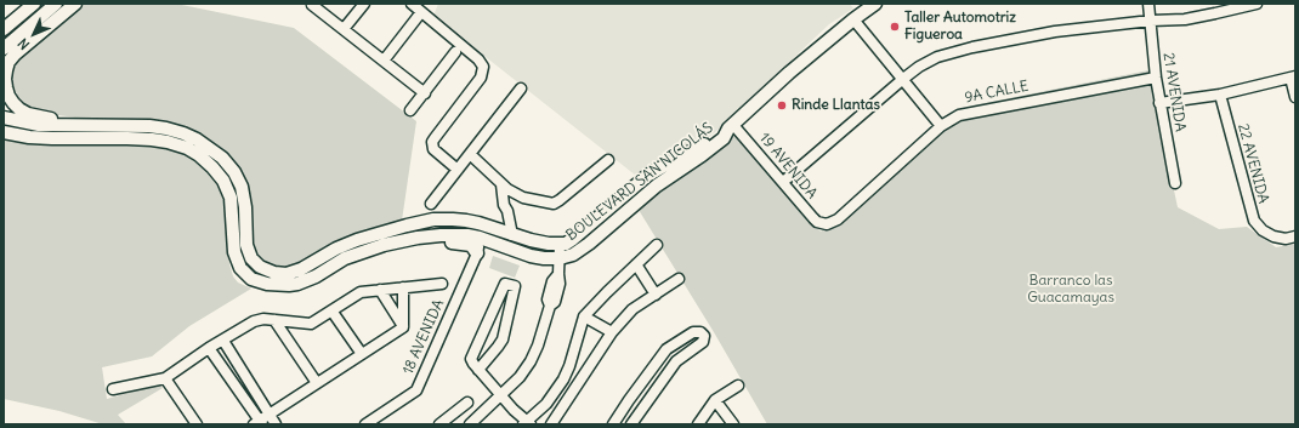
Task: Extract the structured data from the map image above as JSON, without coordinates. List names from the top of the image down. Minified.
{"streets":{"main road":["BOULEVARD SAN NICOLÁS"],"street":["9A CALLE","21 AVENIDA","22 AVENIDA","19 AVENIDA","18 AVENIDA"]},"crossings":[["9A CALLE","21 AVENIDA"],["9A CALLE","19 AVENIDA"],["19 AVENIDA","BOULEVARD SAN NICOLÁS"],["BOULEVARD SAN NICOLÁS","18 AVENIDA"]],"parks":["Barranco las Guacamayas"],"places":["Taller Automotriz Figueroa","Rinde Llantas"],"north":"bottom left"}
